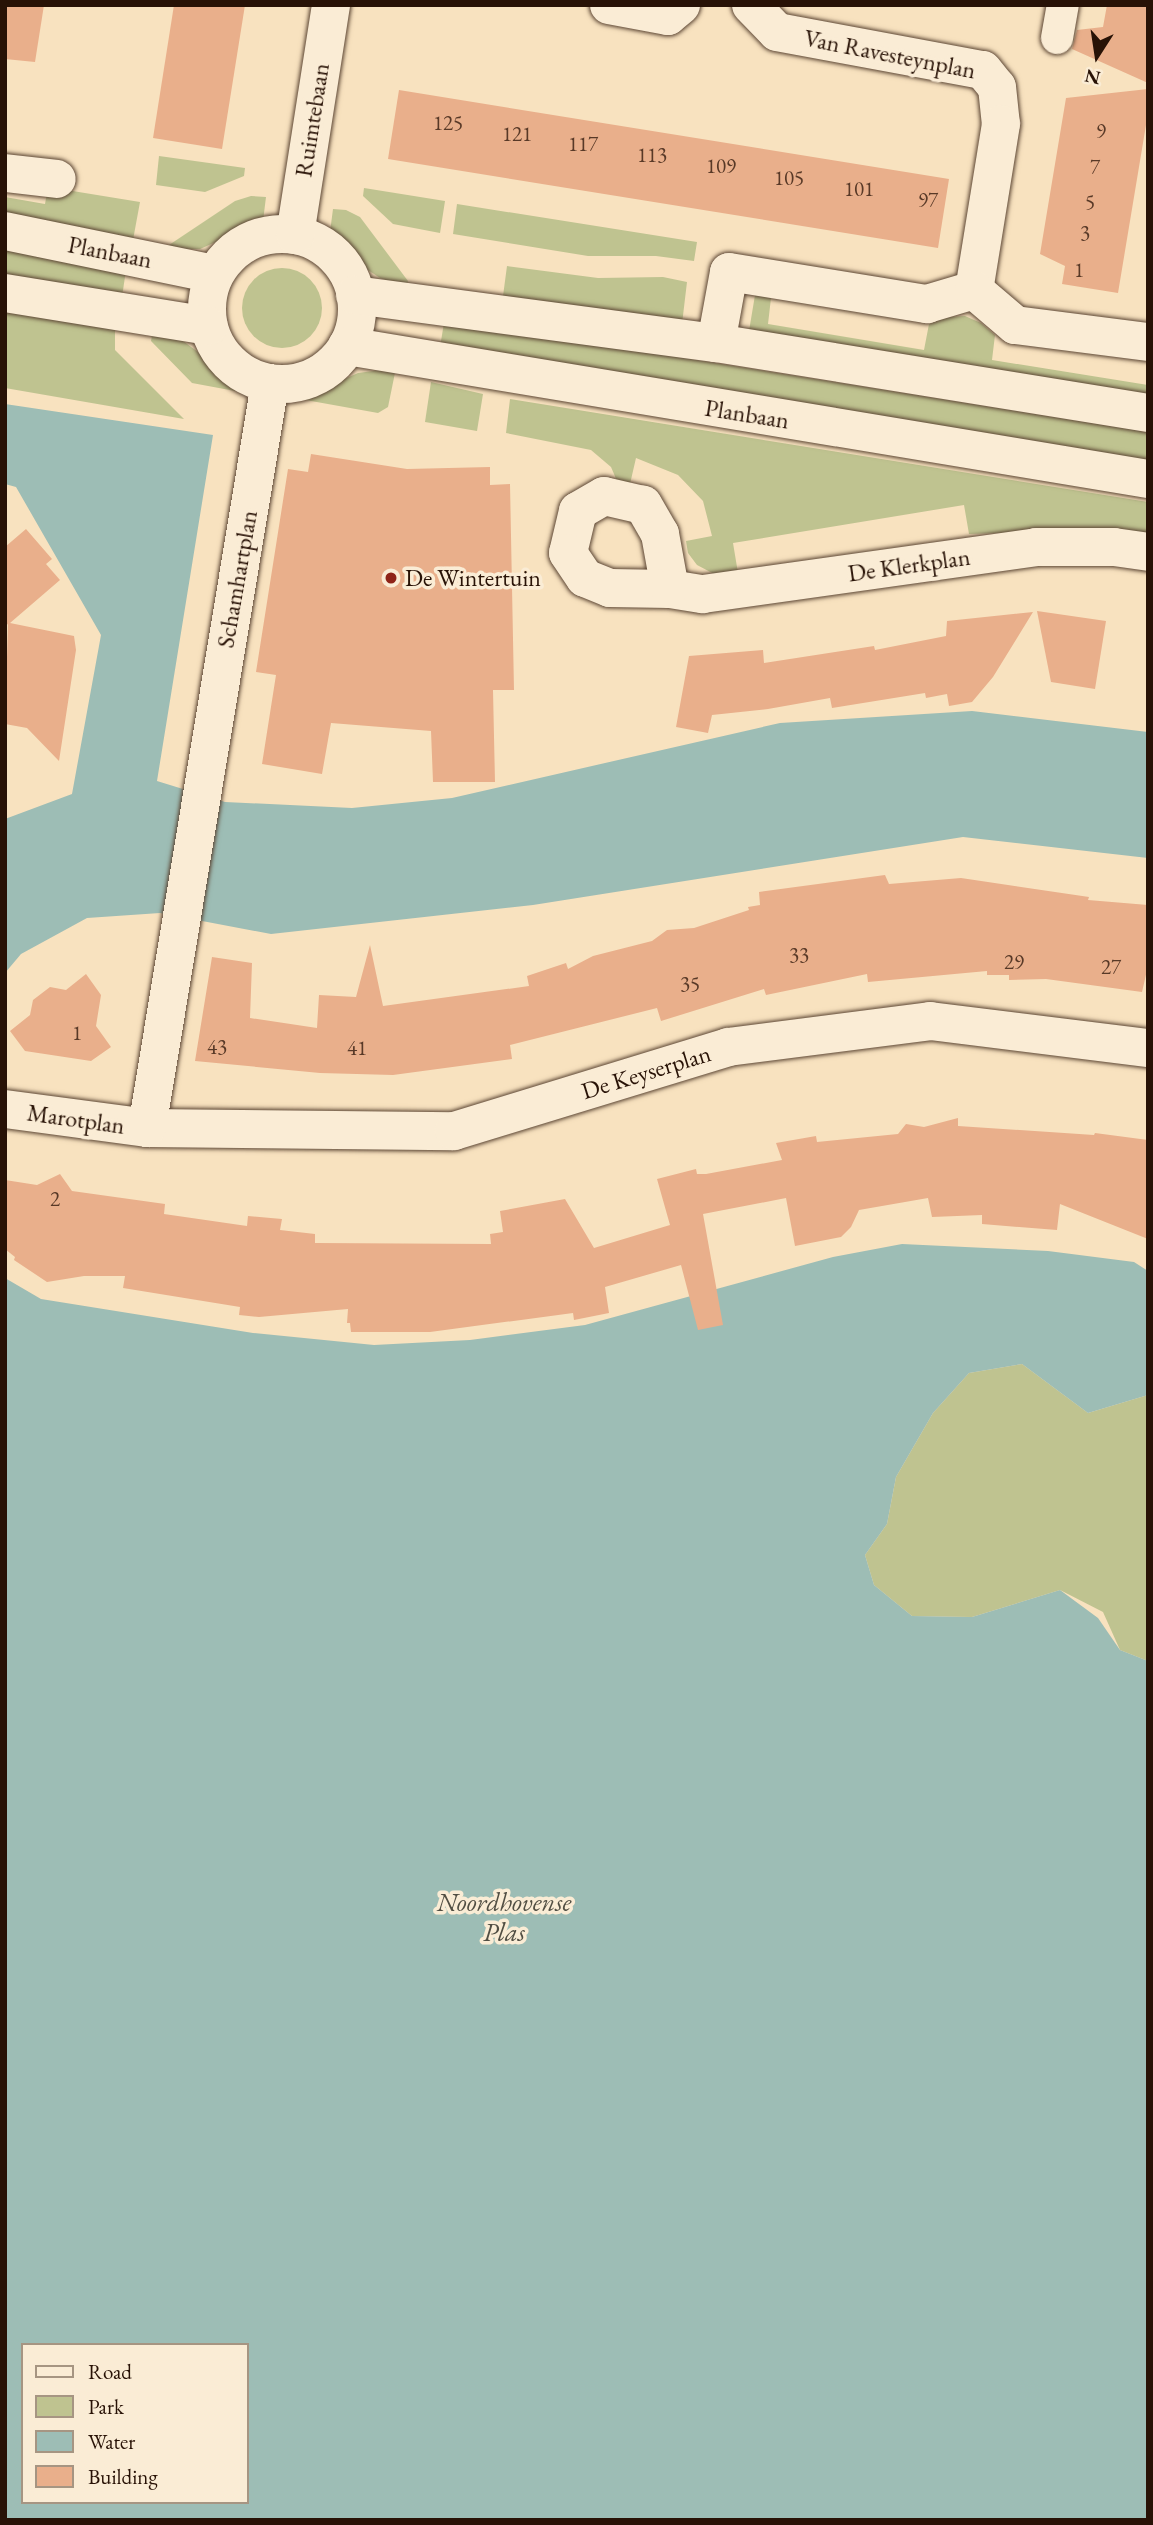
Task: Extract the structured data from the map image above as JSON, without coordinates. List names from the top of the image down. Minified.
{"streets":{"street":["Van Ravesteynplan","Ruimtebaan","Planbaan","De Klerkplan","Schamhartplan","De Keyserplan","Marotplan"]},"crossings":[["Ruimtebaan","Planbaan"],["Ruimtebaan","Schamhartplan"],["Planbaan","Schamhartplan"],["Schamhartplan","De Keyserplan"],["Schamhartplan","Marotplan"],["De Keyserplan","Marotplan"]],"water":["Noordhovense Plas"],"places":["De Wintertuin"],"house_numbers":["125","9","121","117","113","109","7","105","101","97","5","3","1","33","29","27","35","1","43","41","2"],"legend":["Road","Park","Water","Building"],"north":"bottom"}
